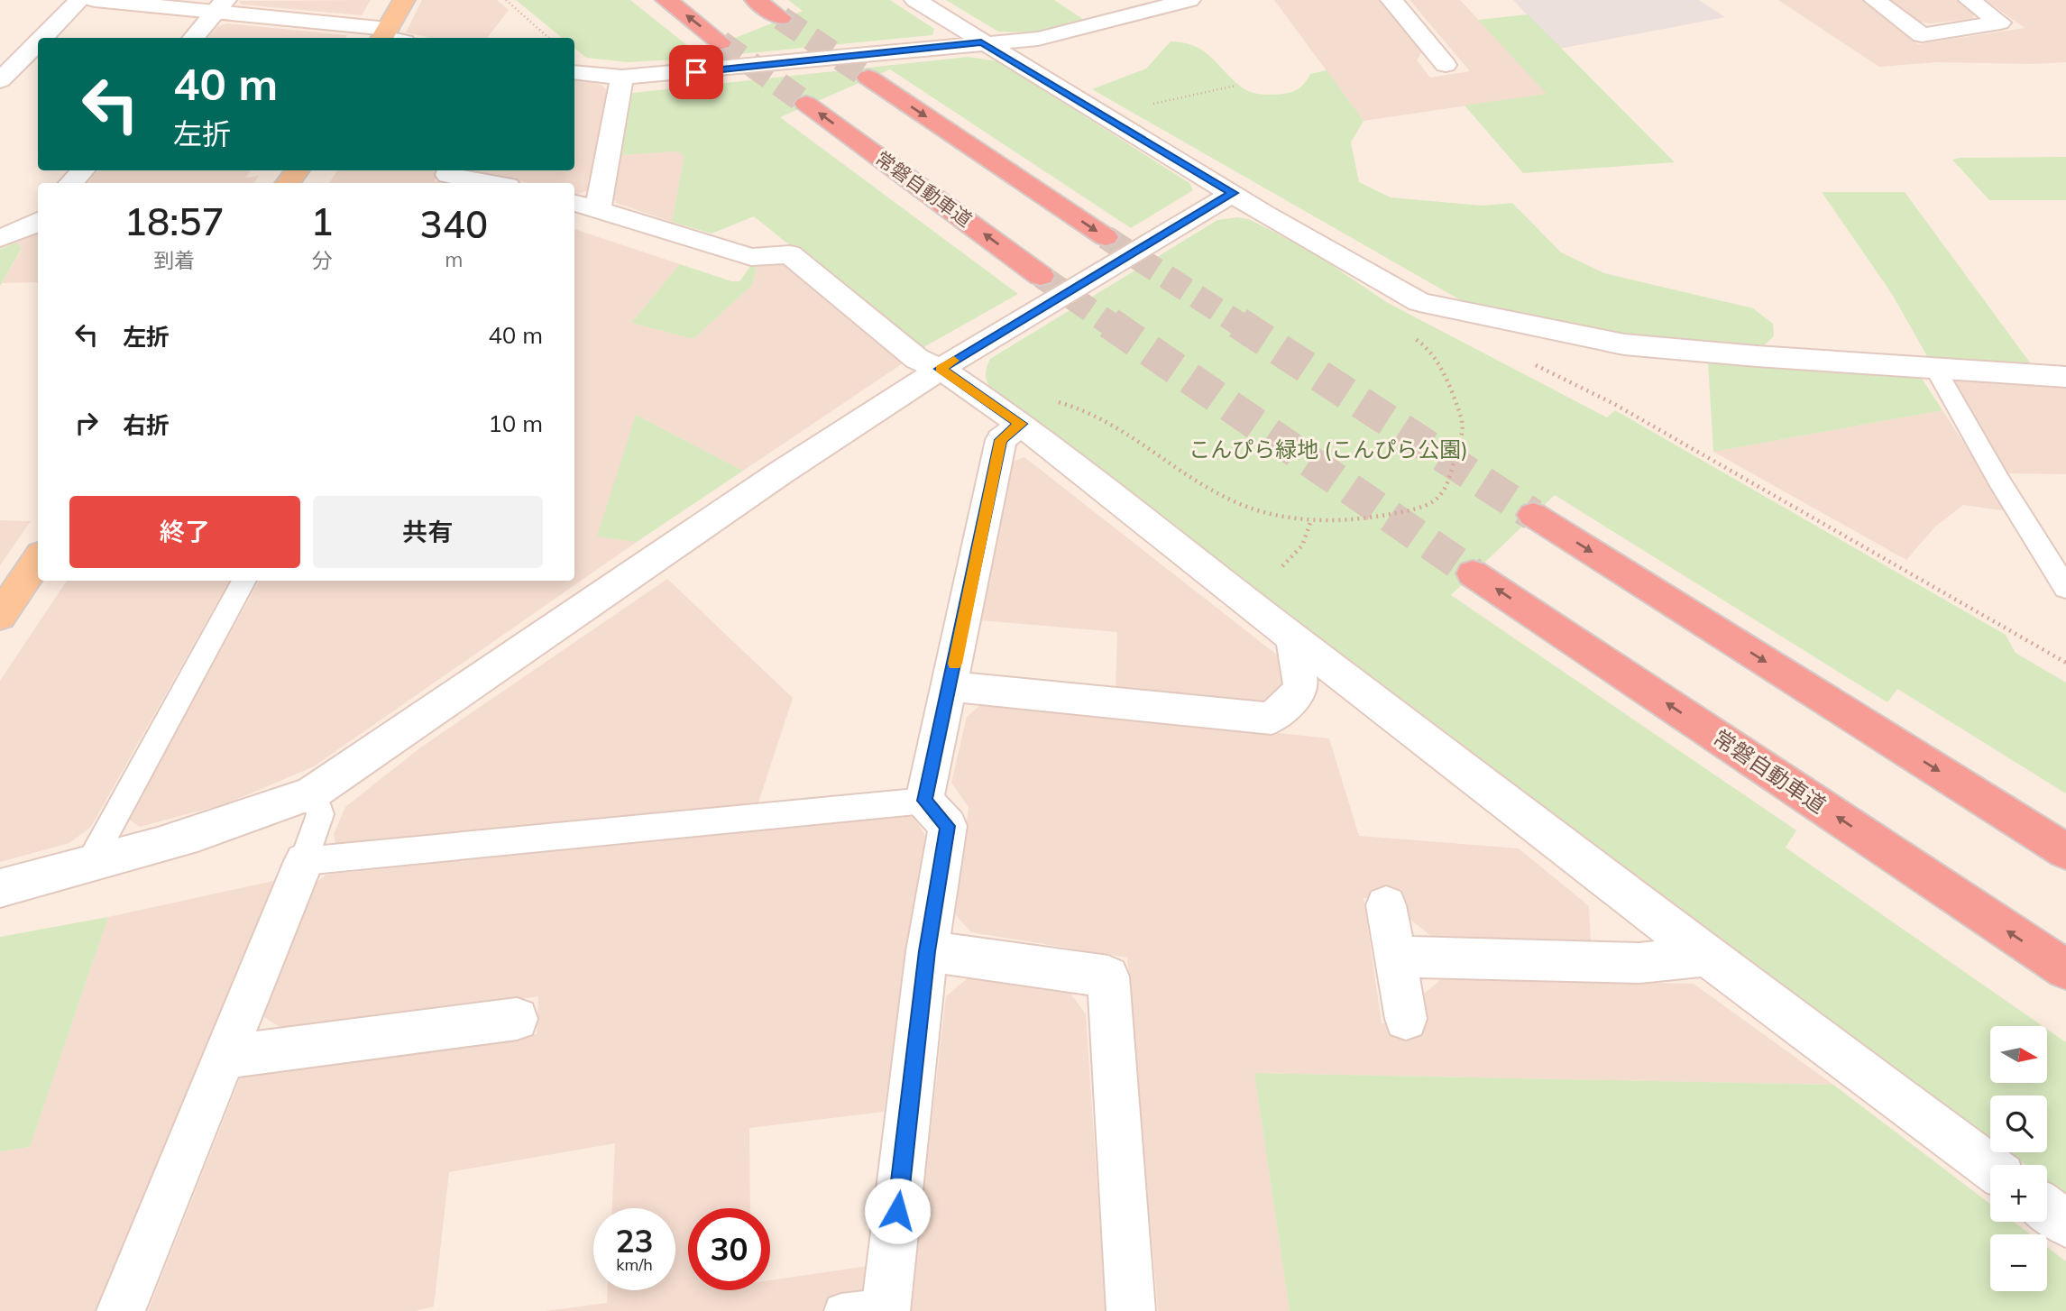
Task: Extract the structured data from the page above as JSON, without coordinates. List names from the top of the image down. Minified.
{"streets":{"highway":["常磐自動車道"]},"parks":["こんぴら緑地 (こんぴら公園)"],"north":"right","page":{"turn":["40 m","左折"],"eta":["18:57","到着","1","分","340","m"],"list":[{"name":"左折","value":"40 m"},{"name":"右折","value":"10 m"}],"buttons":["終了","共有"],"map_buttons":["+","−"],"speed":"23 km/h","limit":"30"}}
